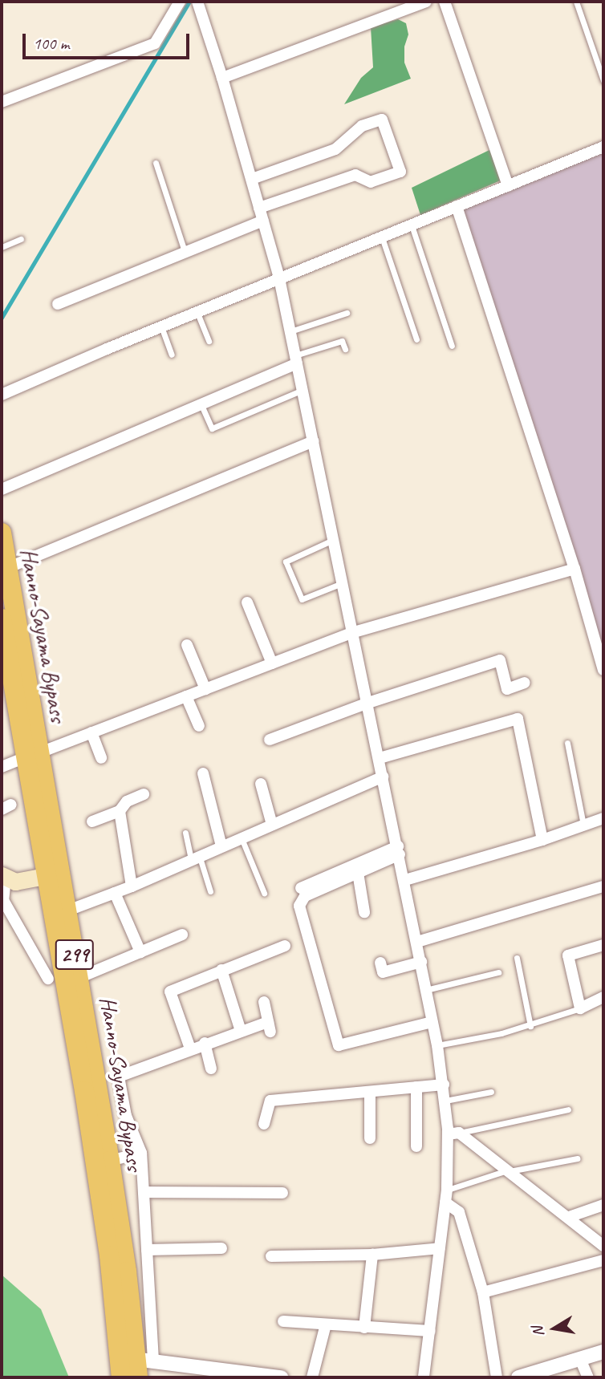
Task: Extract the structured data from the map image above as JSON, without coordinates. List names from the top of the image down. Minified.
{"streets":{"highway":["Hanno-Sayama Bypass","299"]},"scale_bar":"100 m","north":"left"}
